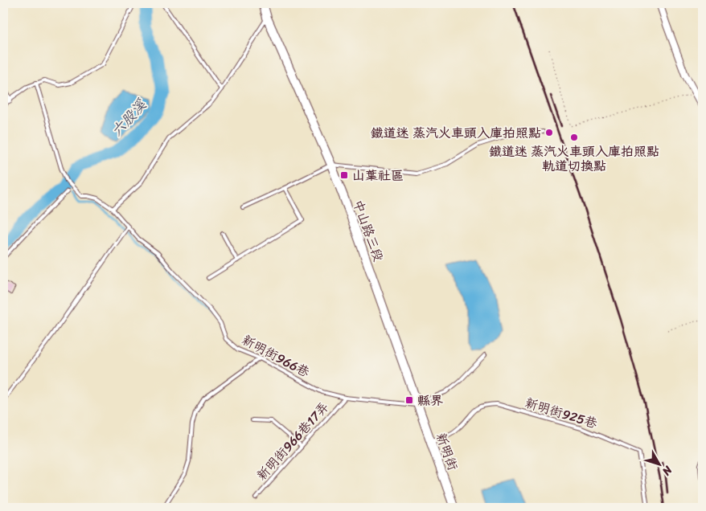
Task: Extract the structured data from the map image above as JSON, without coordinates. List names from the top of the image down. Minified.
{"streets":{"street":["中山路三段","新明街"],"lane":["新明街966巷","新明街925巷","新明街966巷17弄"]},"crossings":[["中山路三段","新明街966巷"],["中山路三段","新明街"],["新明街966巷","新明街966巷17弄"],["新明街966巷","新明街"],["新明街925巷","新明街"]],"water":["六股溪"],"places":{"other":["鐵道迷 蒸汽火車頭入庫拍照點","鐵道迷 蒸汽火車頭入庫拍照點 軌道切換點"],"transit":["山葉社區","縣界"]},"north":"bottom right"}
